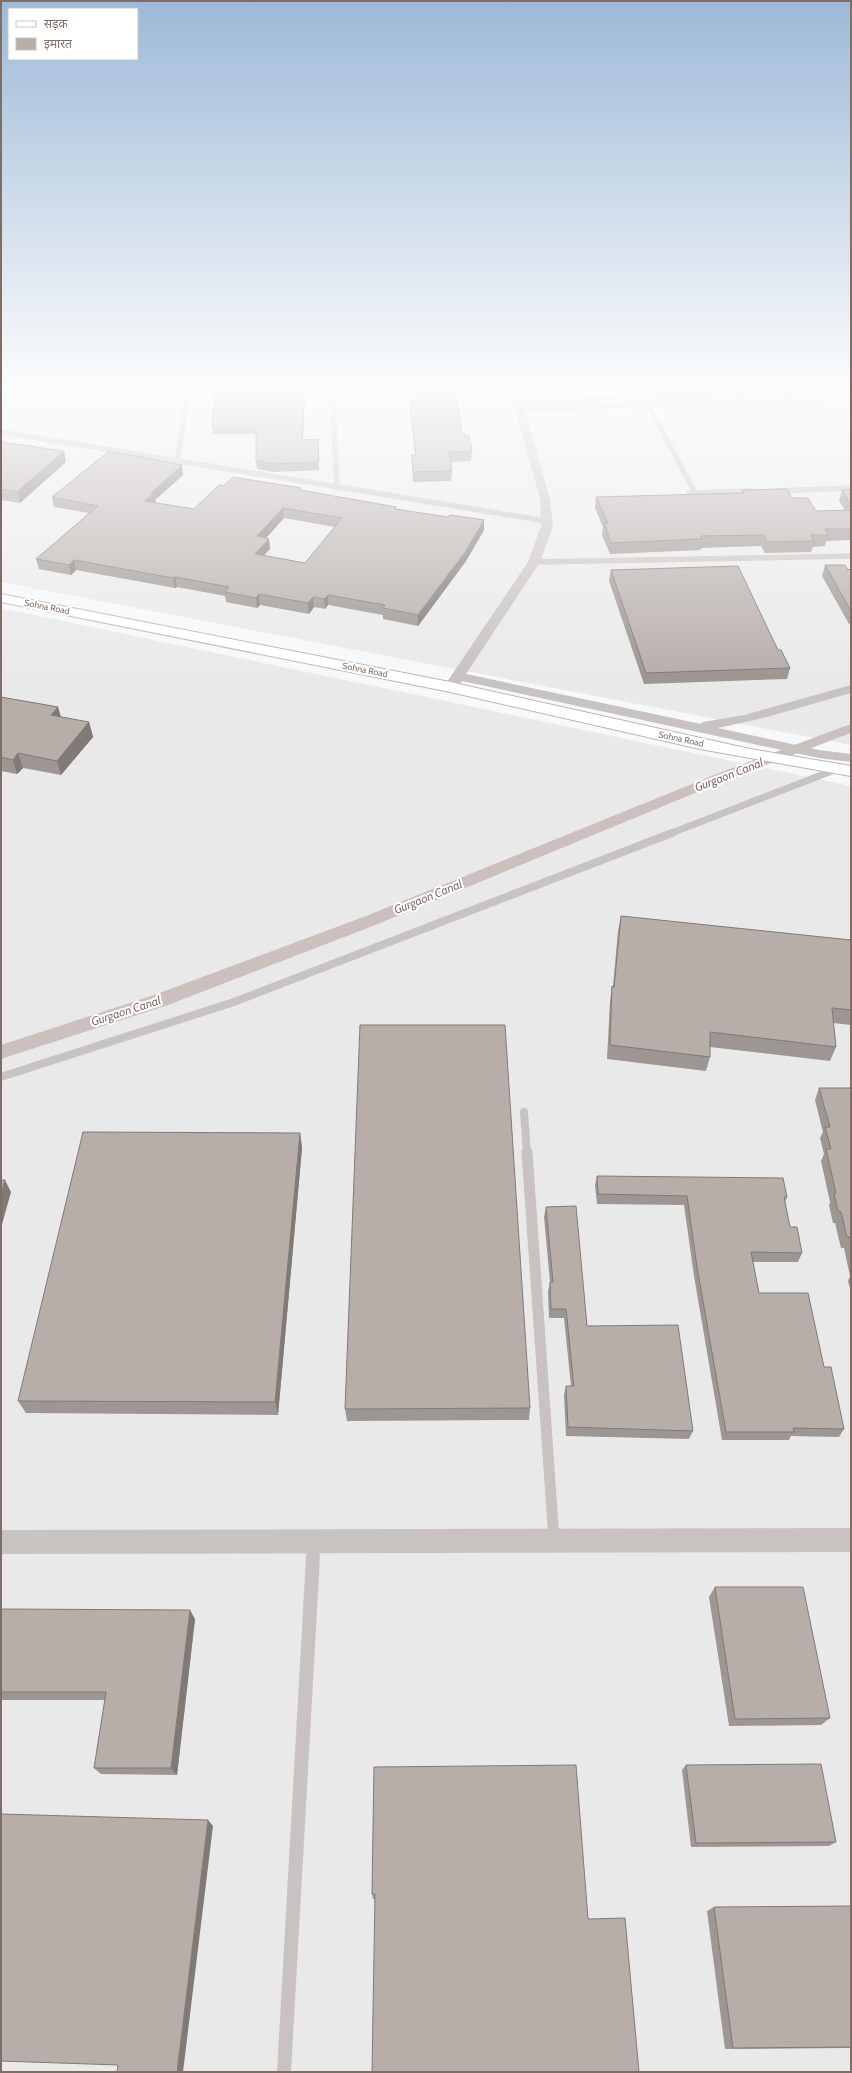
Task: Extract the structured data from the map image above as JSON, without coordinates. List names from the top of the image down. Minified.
{"streets":{"main road":["Sohna Road"]},"water":["Gurgaon Canal"],"legend":["सड़क","इमारत"]}
